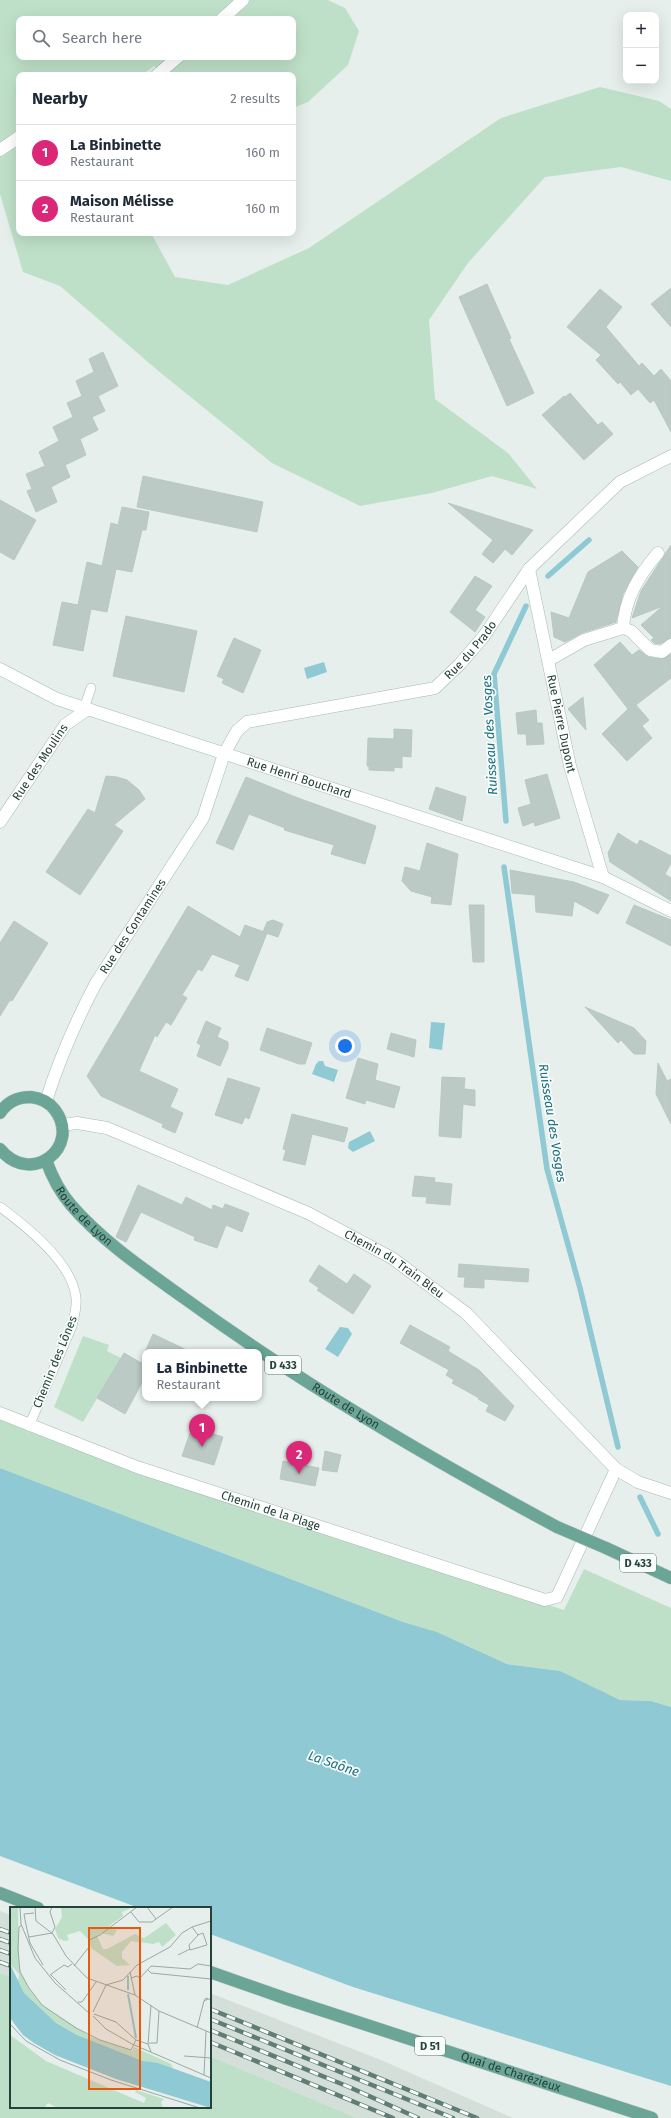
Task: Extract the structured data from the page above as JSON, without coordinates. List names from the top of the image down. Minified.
{"streets":{"main road":["Route de Lyon","D 433","D 51","Quai de Charézieux"],"street":["Rue du Prado","Rue Pierre Dupont","Rue des Moulins","Rue Henri Bouchard","Rue des Contamines","Chemin du Train Bleu","Chemin de la Plage"],"lane":["Chemin des Lônes"]},"crossings":[["Rue du Prado","Rue Pierre Dupont"],["Rue du Prado","Rue Henri Bouchard"],["Rue du Prado","Rue des Contamines"],["Rue Pierre Dupont","Rue Henri Bouchard"],["Rue des Moulins","Rue Henri Bouchard"],["Rue Henri Bouchard","Rue des Contamines"],["Chemin du Train Bleu","Chemin de la Plage"],["Chemin des Lônes","Chemin de la Plage"]],"water":["Ruisseau des Vosges","La Saône"],"page":{"map_buttons":["+","−"],"search":"Search here","heading":["Nearby","2 results"],"list":[{"mark":"1","name":"La Binbinette","note":"Restaurant","value":"160 m"},{"mark":"2","name":"Maison Mélisse","note":"Restaurant","value":"160 m"}],"popup":["La Binbinette","Restaurant"],"pins":["1","2"]}}
